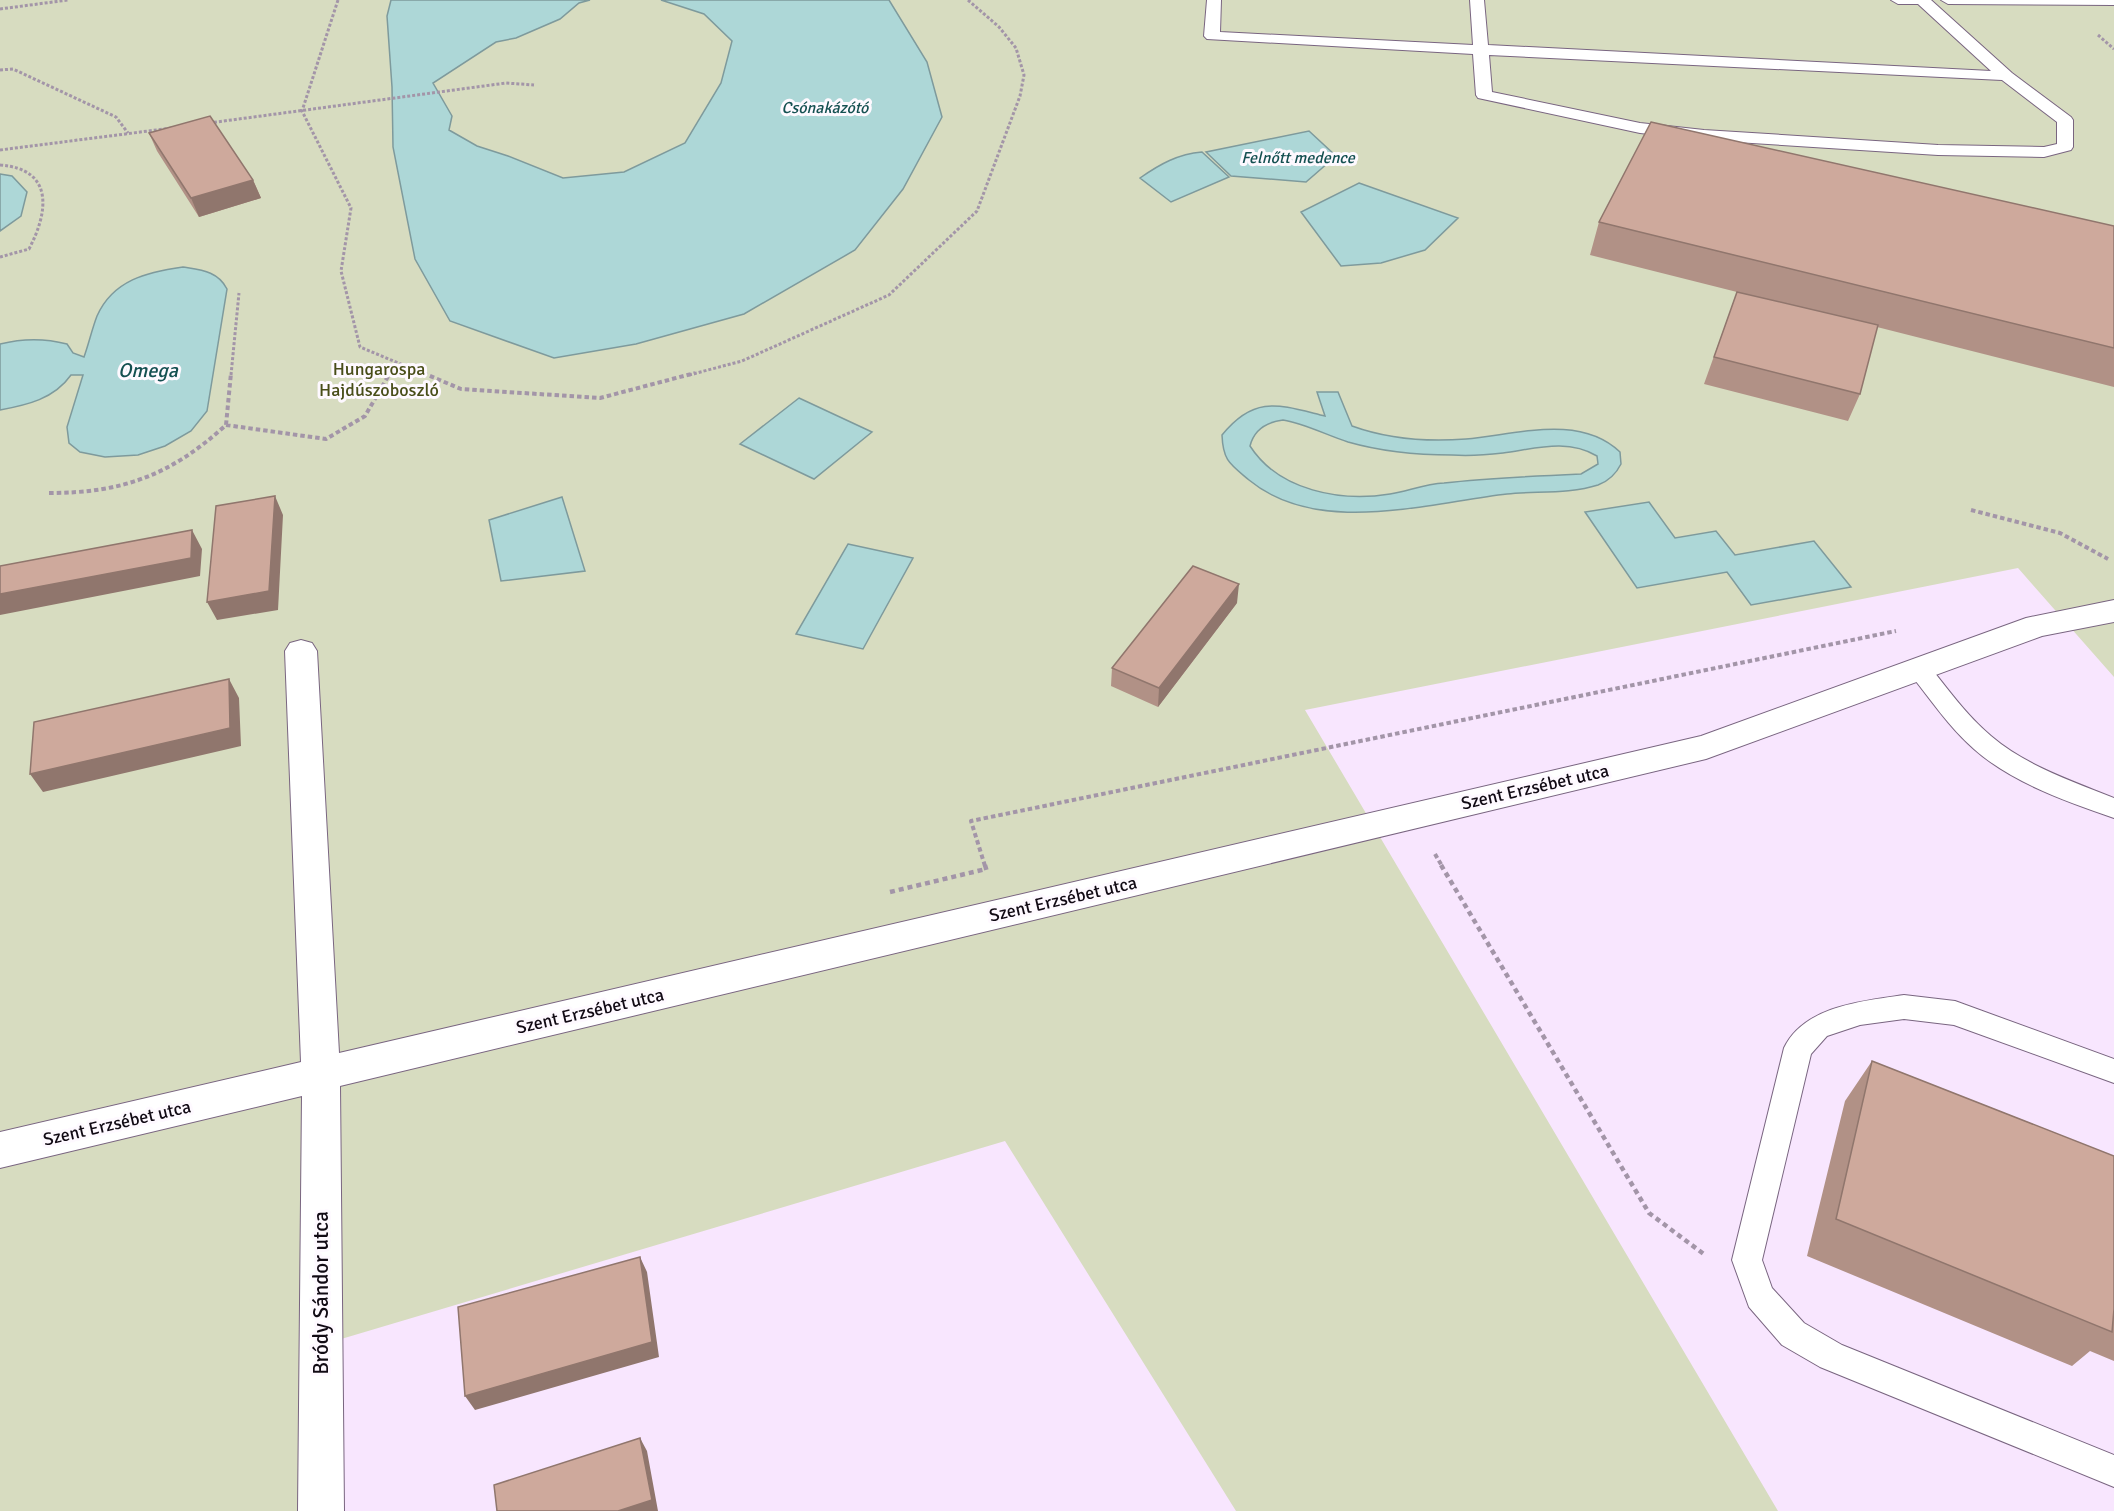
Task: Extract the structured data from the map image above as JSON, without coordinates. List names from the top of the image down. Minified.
{"streets":{"street":["Szent Erzsébet utca","Bródy Sándor utca"]},"crossings":[["Szent Erzsébet utca","Bródy Sándor utca"]],"water":["Csónakázótó","Felnőtt medence","Omega"],"parks":["Hungarospa Hajdúszoboszló"]}
